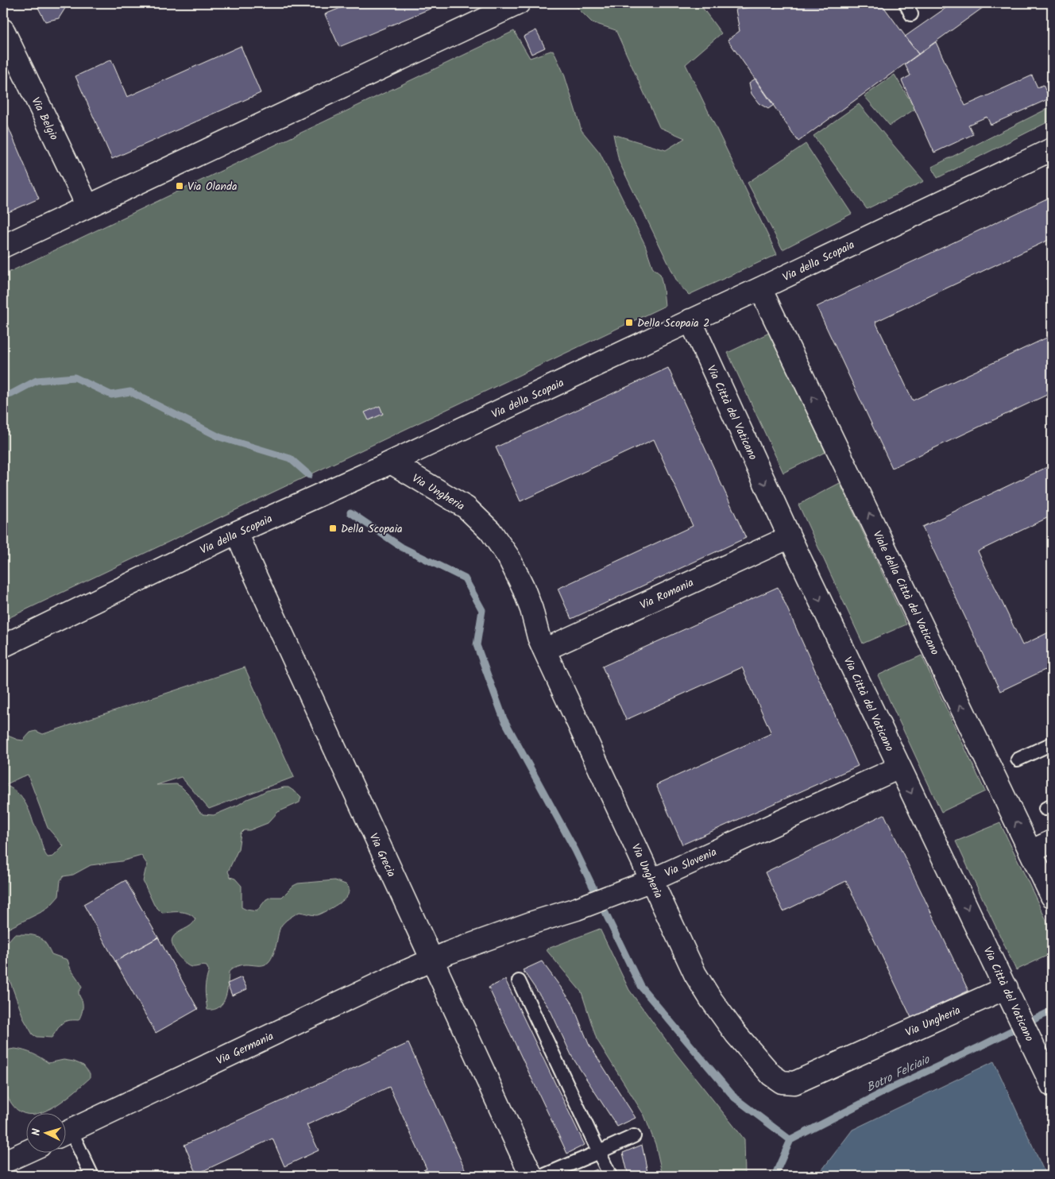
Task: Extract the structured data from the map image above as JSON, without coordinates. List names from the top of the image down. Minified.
{"streets":{"street":["Via Belgio","Via della Scopaia","Via Città del Vaticano","Via Ungheria","Viale della Città del Vaticano","Via Romania","Via Grecia","Via Slovenia","Via Germania"]},"crossings":[["Via della Scopaia","Via Città del Vaticano"],["Via della Scopaia","Via Ungheria"],["Via della Scopaia","Viale della Città del Vaticano"],["Via della Scopaia","Via Grecia"],["Via Città del Vaticano","Via Ungheria"],["Via Città del Vaticano","Via Romania"],["Via Città del Vaticano","Via Slovenia"],["Via Ungheria","Via Romania"],["Via Ungheria","Via Slovenia"],["Via Grecia","Via Slovenia"],["Via Grecia","Via Germania"],["Via Slovenia","Via Germania"]],"one_way":["Via Città del Vaticano","Viale della Città del Vaticano"],"water":["Botro Felciaio"],"places":{"transit":["Via Olanda","Della Scopaia 2","Della Scopaia"]},"north":"left"}
